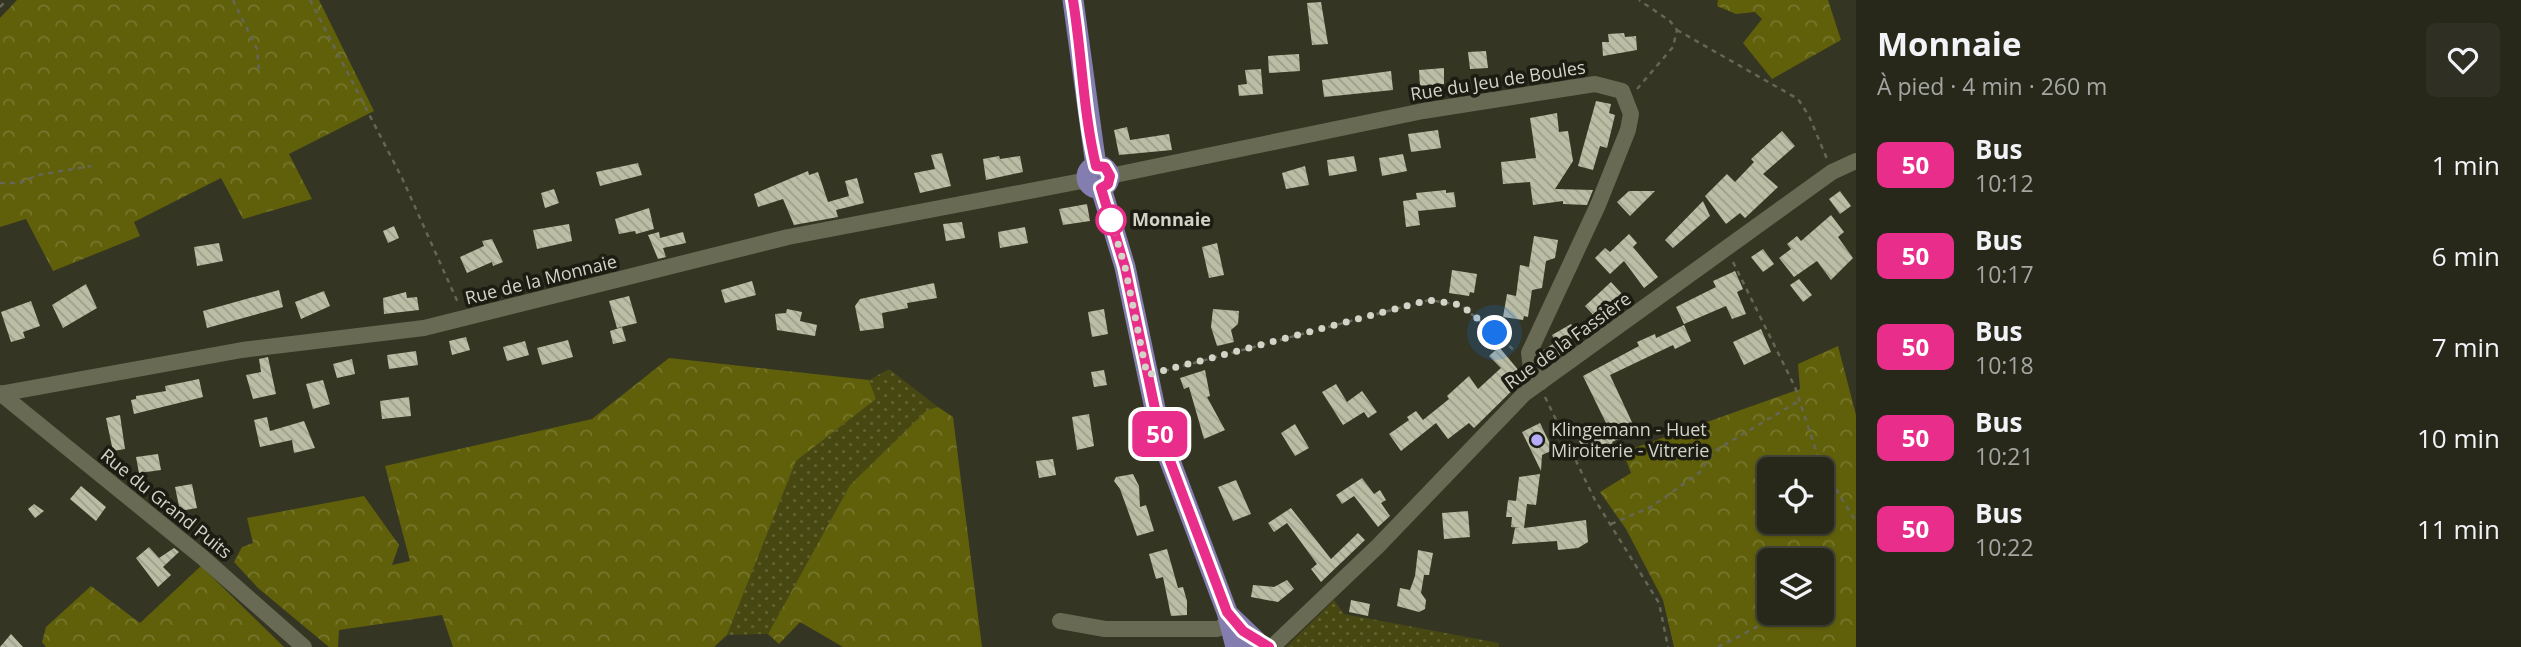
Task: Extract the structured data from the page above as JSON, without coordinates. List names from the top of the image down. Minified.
{"streets":{"street":["Rue du Jeu de Boules","Rue de la Monnaie","Rue de la Fassière","Rue du Grand Puits"]},"crossings":[["Rue du Jeu de Boules","Rue de la Monnaie"],["Rue de la Monnaie","Rue du Grand Puits"]],"places":["Monnaie","Klingemann - Huet Miroiterie - Vitrerie"],"lines":["bus line 50"],"page":{"on_map":"50","heading":["Monnaie","À pied · 4 min · 260 m"],"list":[{"mark":"50","name":"Bus","note":"10:12","value":"1 min"},{"mark":"50","name":"Bus","note":"10:17","value":"6 min"},{"mark":"50","name":"Bus","note":"10:18","value":"7 min"},{"mark":"50","name":"Bus","note":"10:21","value":"10 min"},{"mark":"50","name":"Bus","note":"10:22","value":"11 min"}]}}
